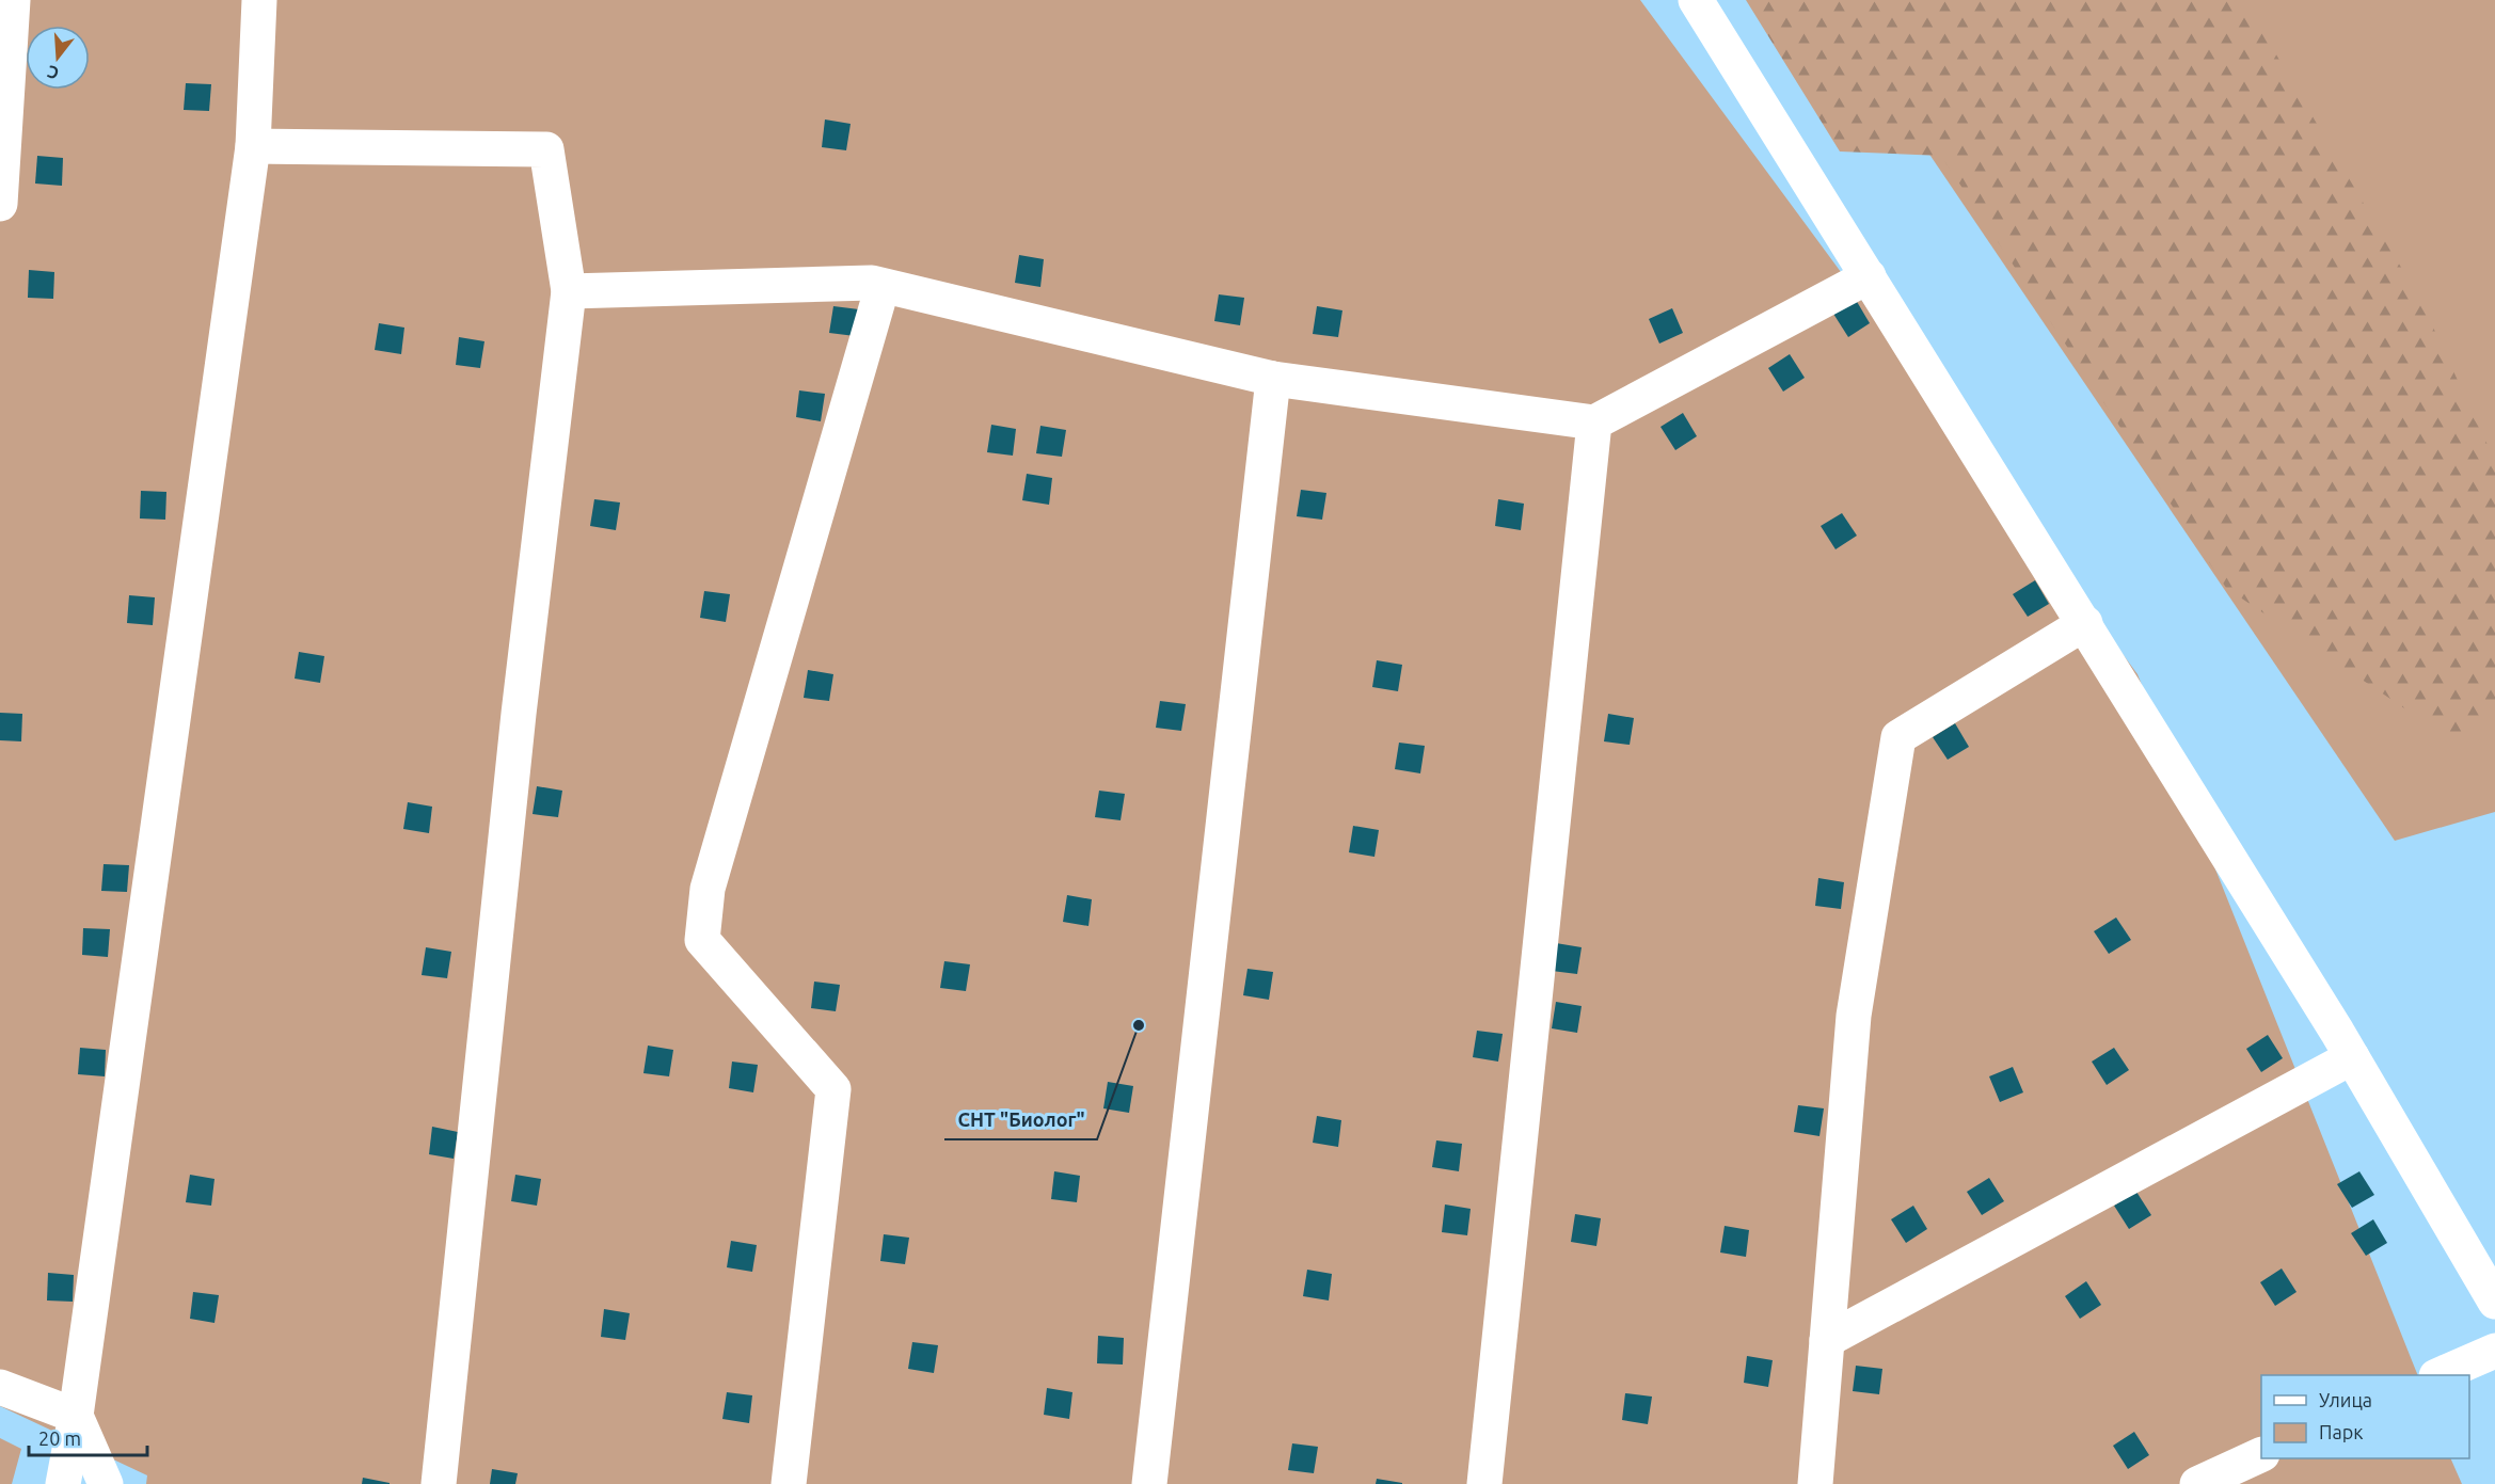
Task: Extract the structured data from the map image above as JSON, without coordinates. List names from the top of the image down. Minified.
{"places":["СНТ \"Биолог\""],"legend":["Улица","Парк"],"scale_bar":"20 m","north":"bottom"}
